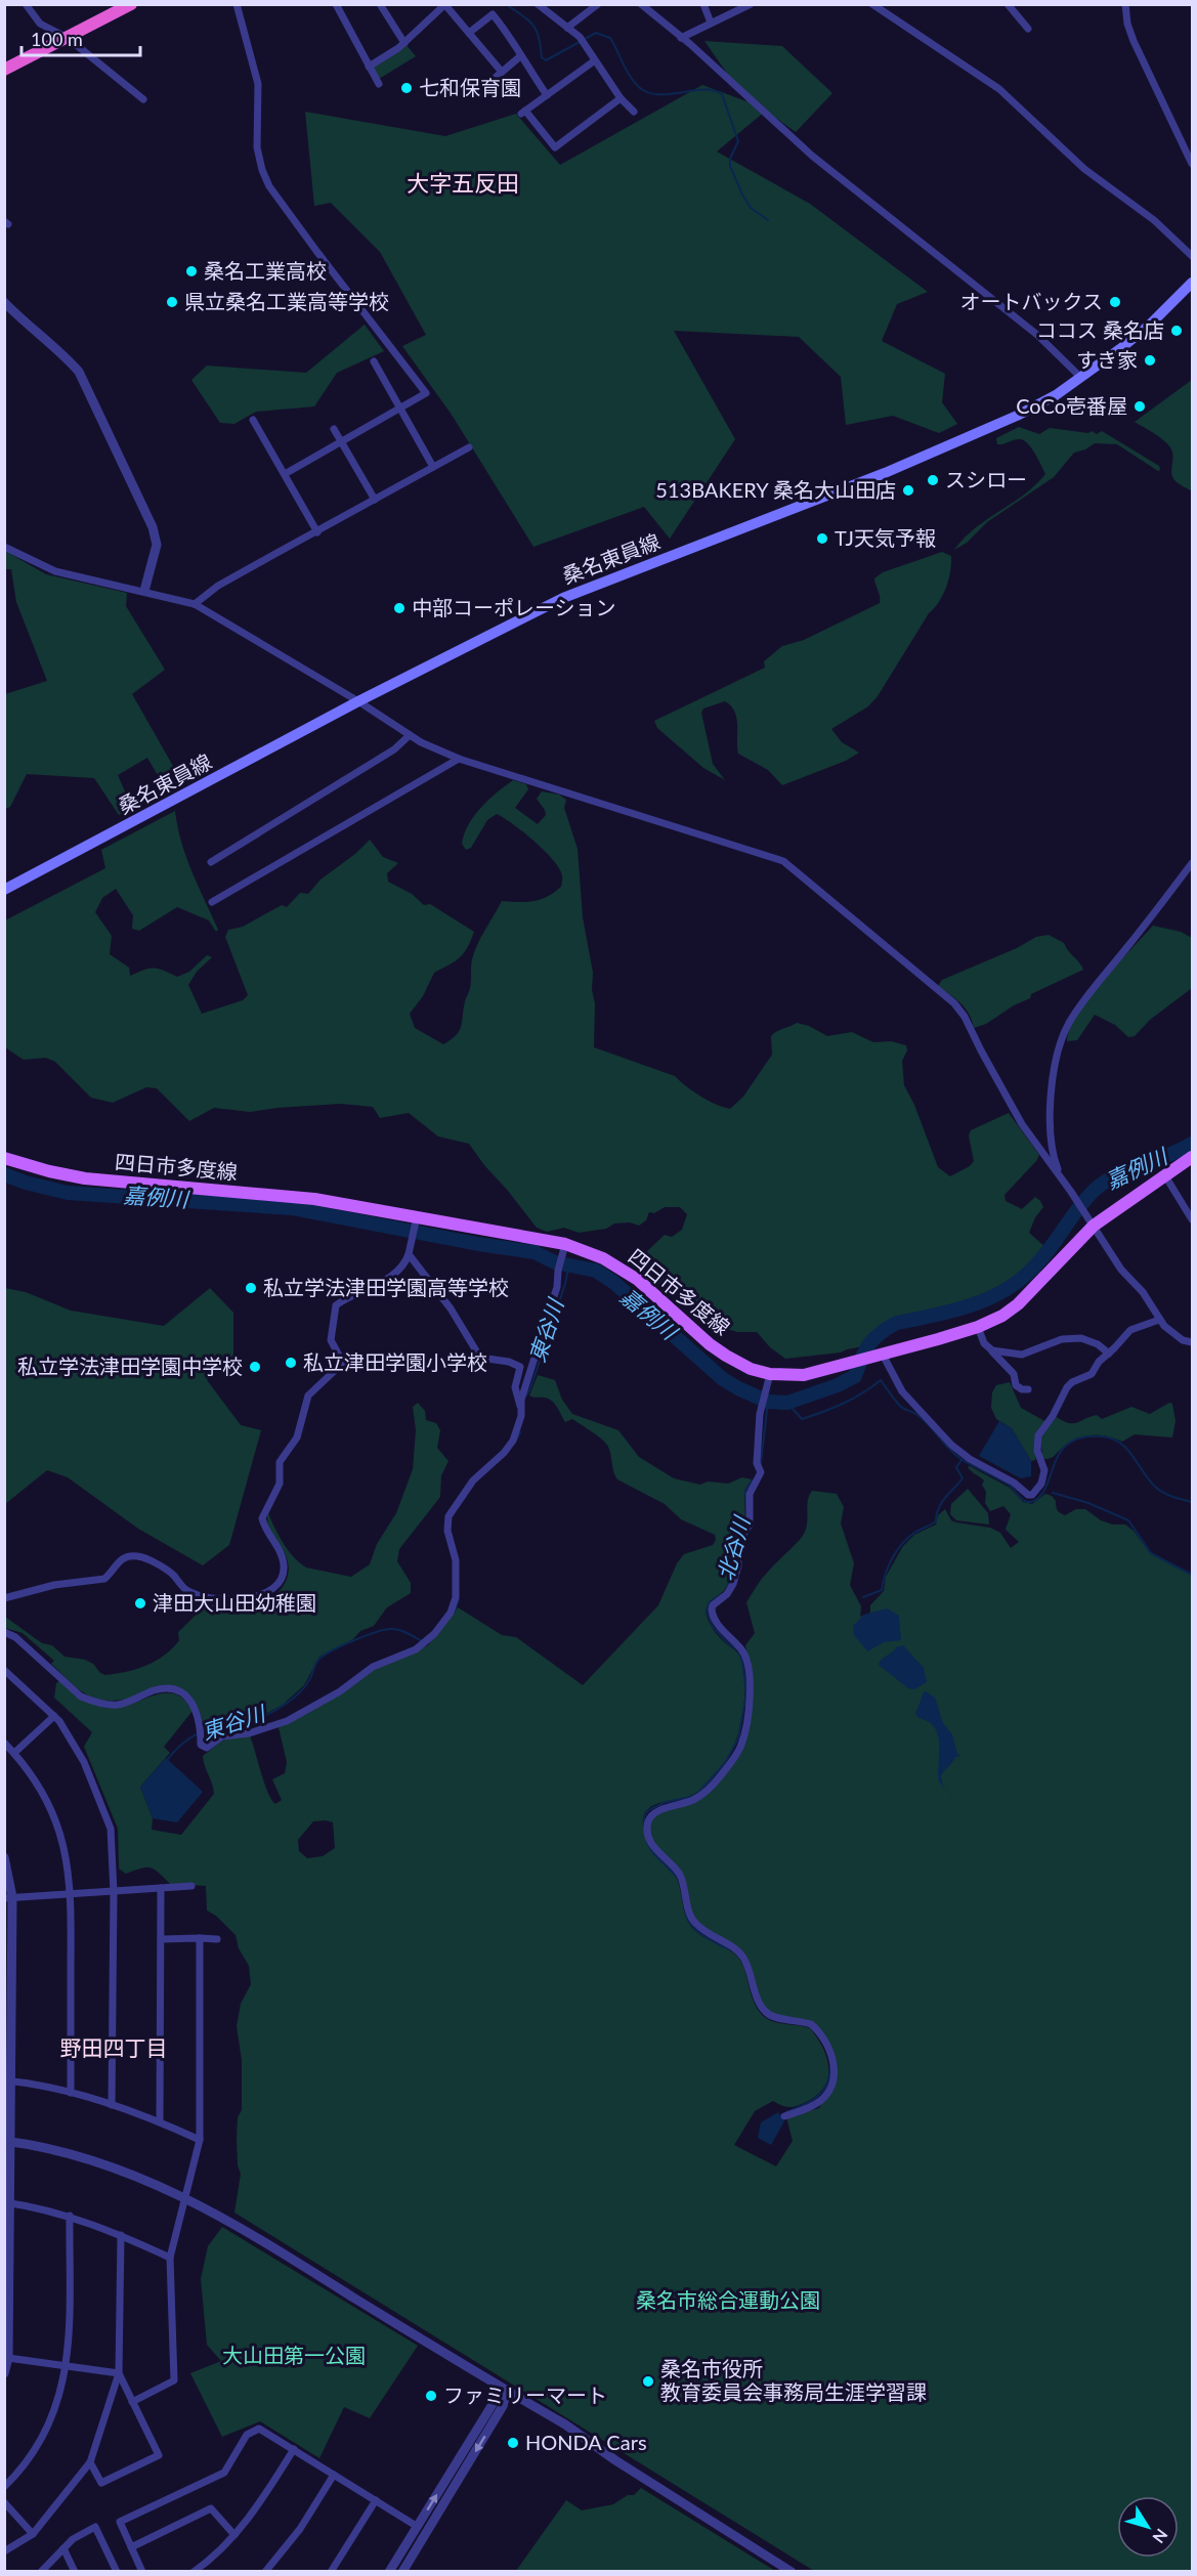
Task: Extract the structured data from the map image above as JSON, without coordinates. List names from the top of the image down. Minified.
{"streets":{"main road":["桑名東員線","四日市多度線"]},"districts":["大字五反田","野田四丁目"],"water":["嘉例川","東谷川","北谷川"],"parks":["桑名市総合運動公園","大山田第一公園"],"places":["七和保育園","桑名工業高校","県立桑名工業高等学校","オートバックス","ココス 桑名店","すき家","CoCo壱番屋","スシロー","513BAKERY 桑名大山田店","TJ天気予報","中部コーポレーション","私立学法津田学園高等学校","私立津田学園小学校","私立学法津田学園中学校","津田大山田幼稚園","桑名市役所 教育委員会事務局生涯学習課","ファミリーマート","HONDA Cars"],"scale_bar":"100 m","north":"bottom right"}
